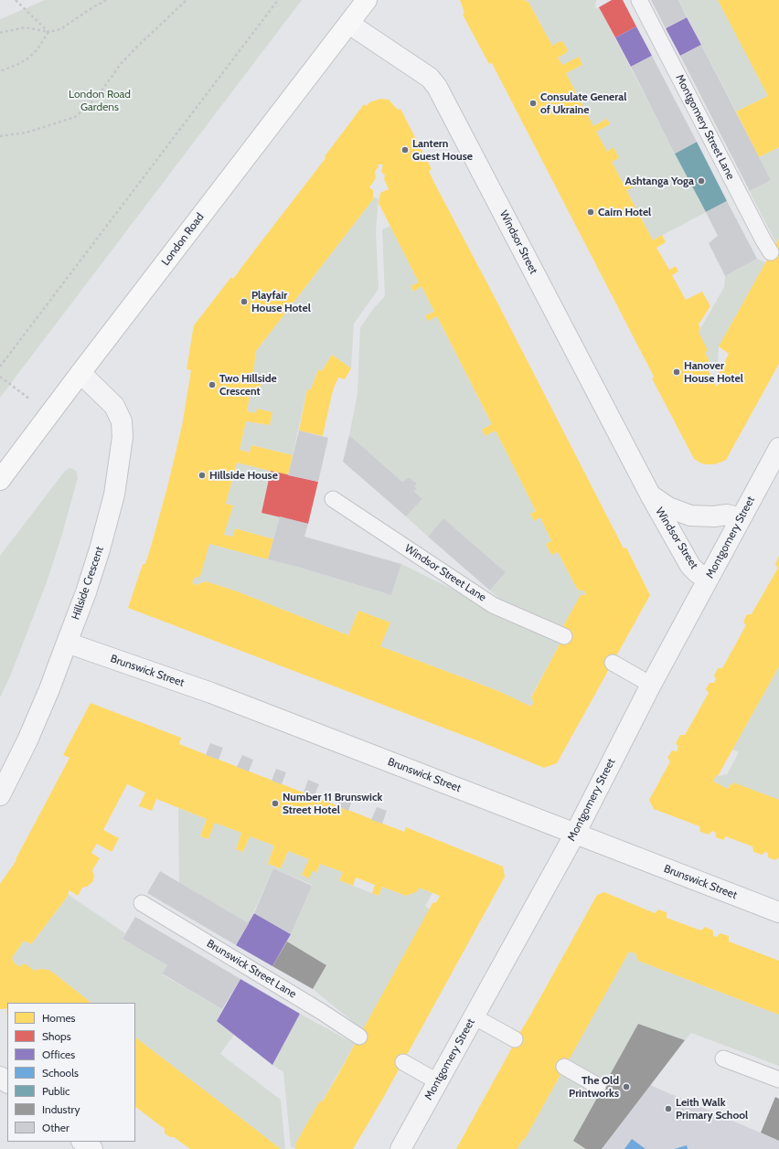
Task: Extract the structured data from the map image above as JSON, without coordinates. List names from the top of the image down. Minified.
{"streets":{"main road":["London Road"],"street":["Windsor Street","Montgomery Street","Hillside Crescent","Brunswick Street"],"lane":["Montgomery Street Lane","Windsor Street Lane","Brunswick Street Lane"]},"crossings":[["London Road","Windsor Street"],["London Road","Hillside Crescent"],["Windsor Street","Montgomery Street"],["Montgomery Street","Brunswick Street"],["Hillside Crescent","Brunswick Street"]],"parks":["London Road Gardens"],"places":["Consulate General of Ukraine","Lantern Guest House","Ashtanga Yoga","Cairn Hotel","Playfair House Hotel","Hanover House Hotel","Two Hillside Crescent","Hillside House","Number 11 Brunswick Street Hotel","The Old Printworks","Leith Walk Primary School"],"legend":["Homes","Shops","Offices","Schools","Public","Industry","Other"]}
